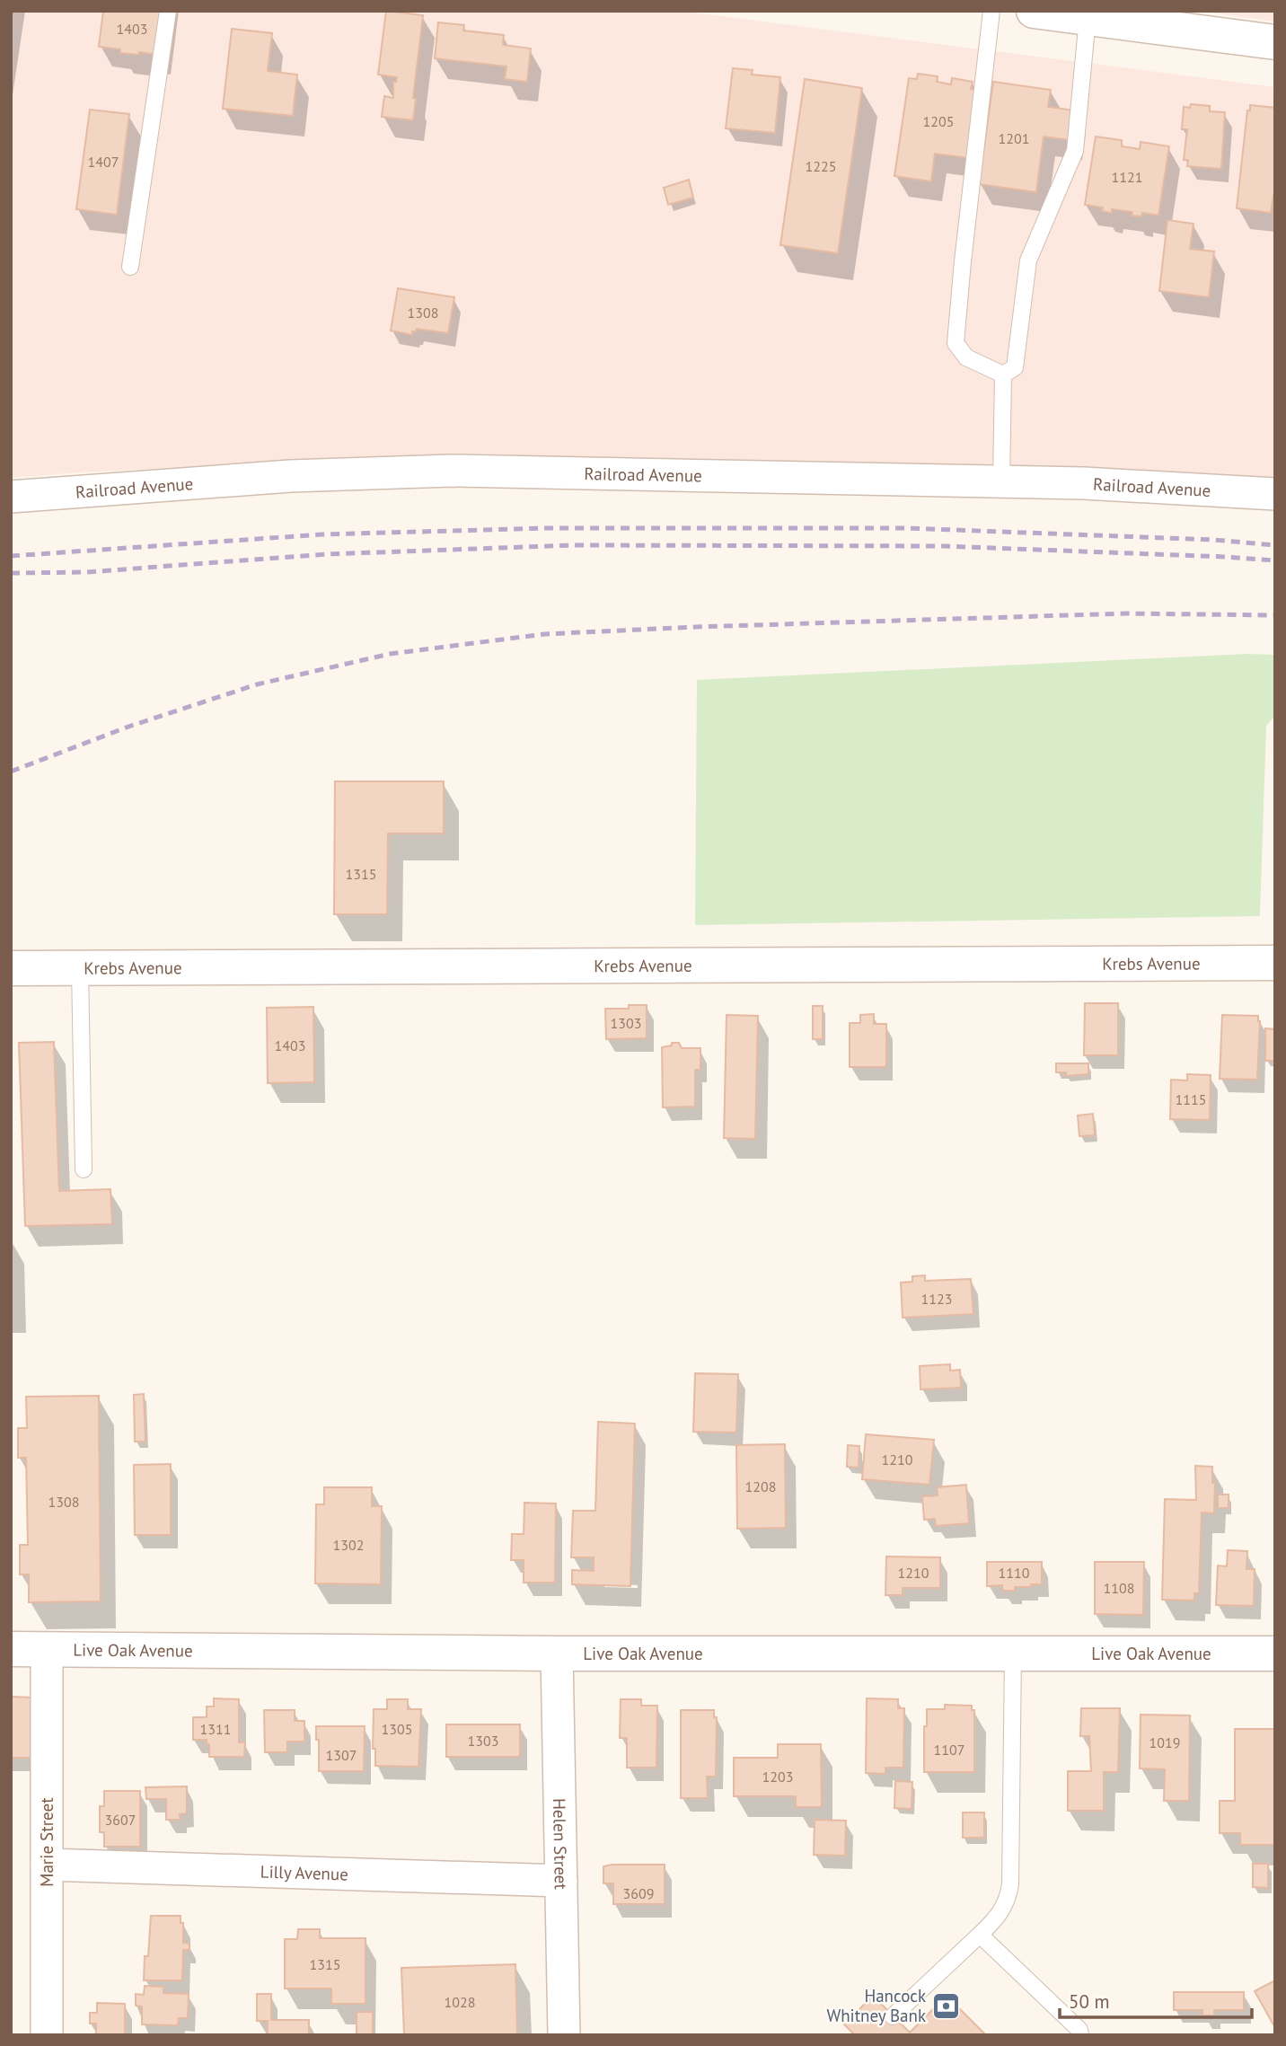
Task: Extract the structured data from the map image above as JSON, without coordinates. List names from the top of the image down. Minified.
{"streets":{"street":["Railroad Avenue","Krebs Avenue","Live Oak Avenue","Marie Street","Helen Street","Lilly Avenue"]},"crossings":[["Live Oak Avenue","Marie Street"],["Live Oak Avenue","Helen Street"],["Marie Street","Lilly Avenue"],["Helen Street","Lilly Avenue"]],"places":{"bank":["Hancock Whitney Bank"]},"house_numbers":["1403","1205","1201","1407","1225","1121","1308","1315","1303","1403","1115","1123","1210","1208","1308","1302","1210","1110","1108","1311","1305","1303","1019","1107","1307","1203","3607","3609","1315","1028"],"scale_bar":"50 m"}
